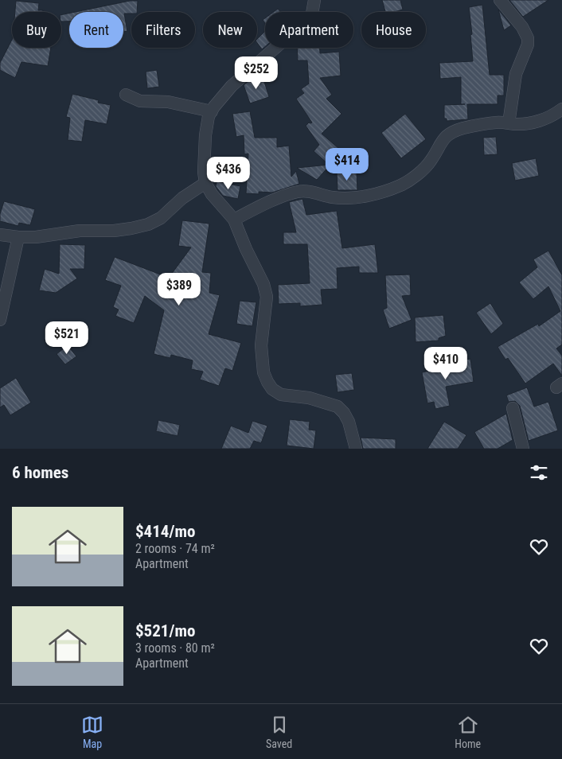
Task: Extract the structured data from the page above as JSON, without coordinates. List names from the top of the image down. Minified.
{"page":{"chip":["Buy","Rent","Filters","New","Apartment","House"],"price":["$252","$414","$436","$389","$521","$410"],"heading":"6 homes","list":[{"name":"$414/mo","note":"2 rooms · 74 m² · Apartment"},{"name":"$521/mo","note":"3 rooms · 80 m² · Apartment"}],"tabs":["Map","Saved","Home"]}}
